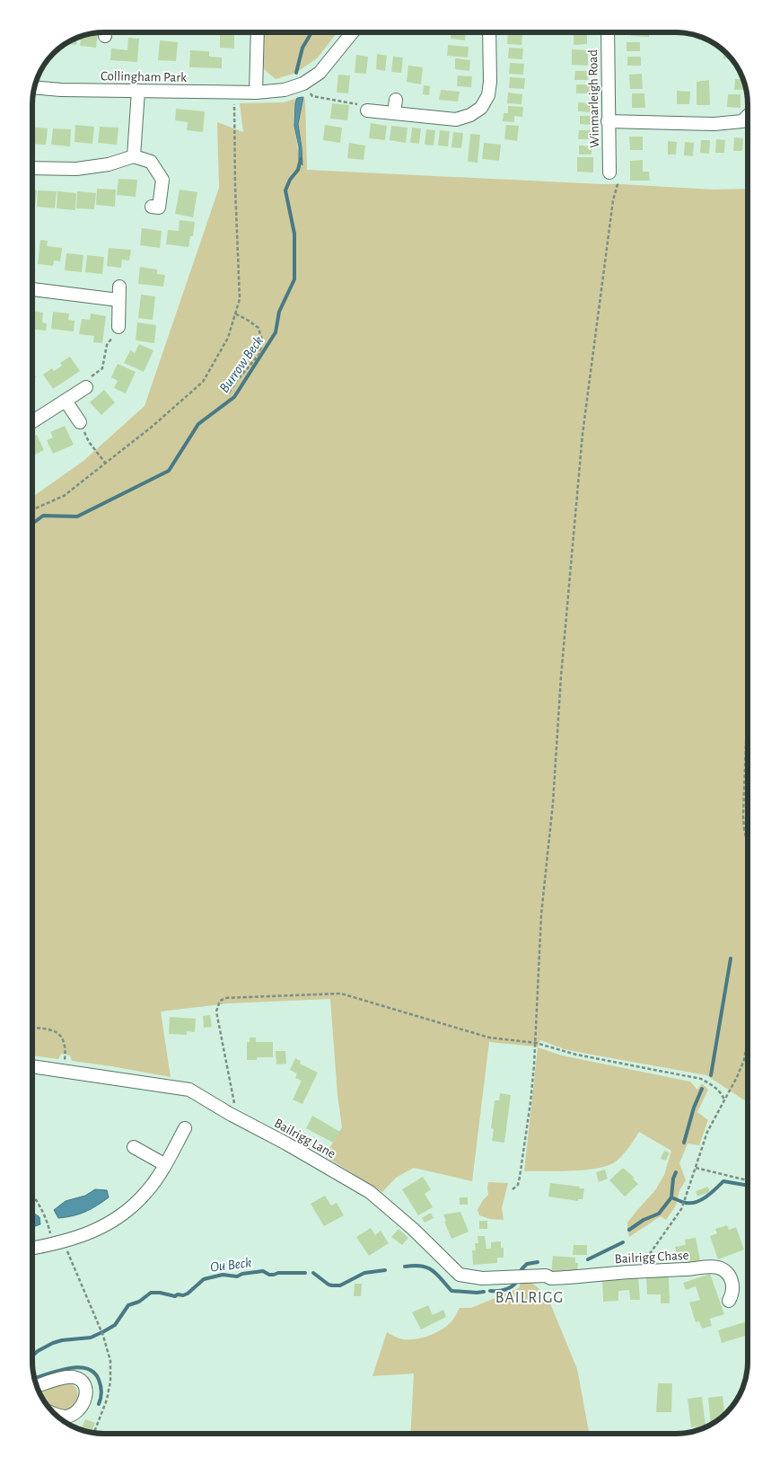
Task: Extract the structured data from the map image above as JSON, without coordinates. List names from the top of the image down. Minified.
{"streets":{"street":["Collingham Park","Winmarleigh Road","Bailrigg Lane","Bailrigg Chase"]},"crossings":[["Bailrigg Lane","Bailrigg Chase"]],"districts":["BAILRIGG"],"water":["Burrow Beck","Ou Beck"]}
